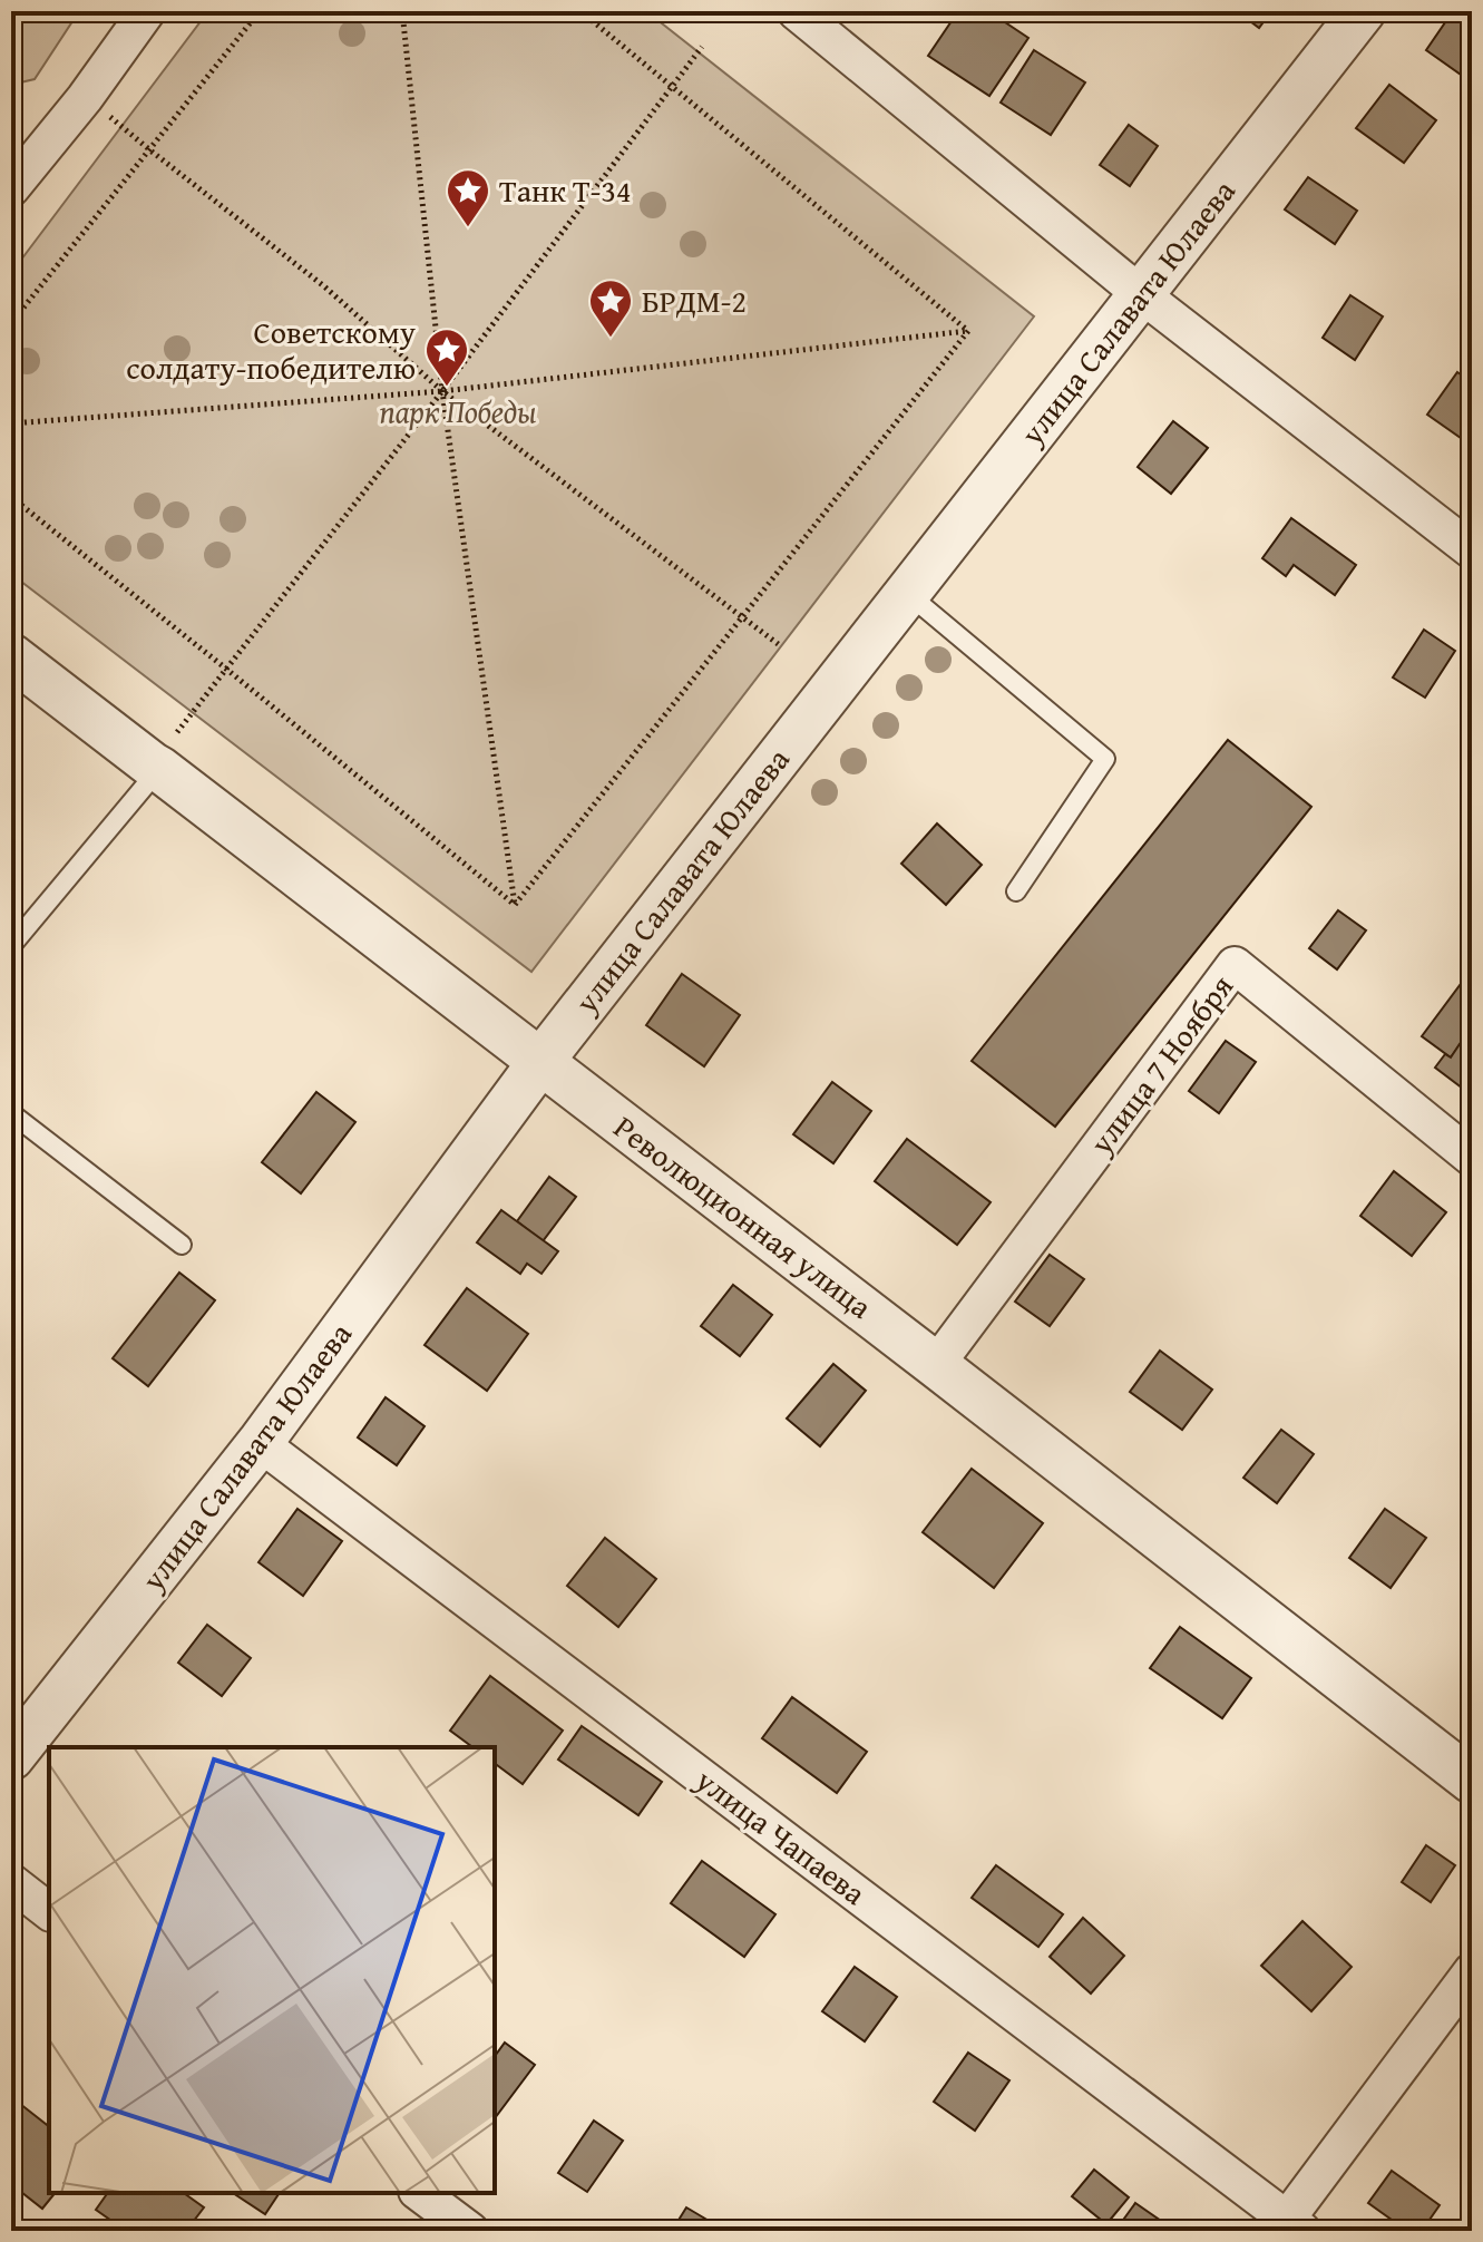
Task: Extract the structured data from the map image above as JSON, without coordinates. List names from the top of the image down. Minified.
{"streets":{"street":["улица Салавата Юлаева","улица 7 Ноября","Революционная улица","улица Чапаева"]},"crossings":[["улица Салавата Юлаева","Революционная улица"],["улица Салавата Юлаева","улица Чапаева"],["улица 7 Ноября","Революционная улица"]],"parks":["парк Победы"],"places":{"place":["Танк Т-34","БРДМ-2","Советскому солдату-победителю"]}}
